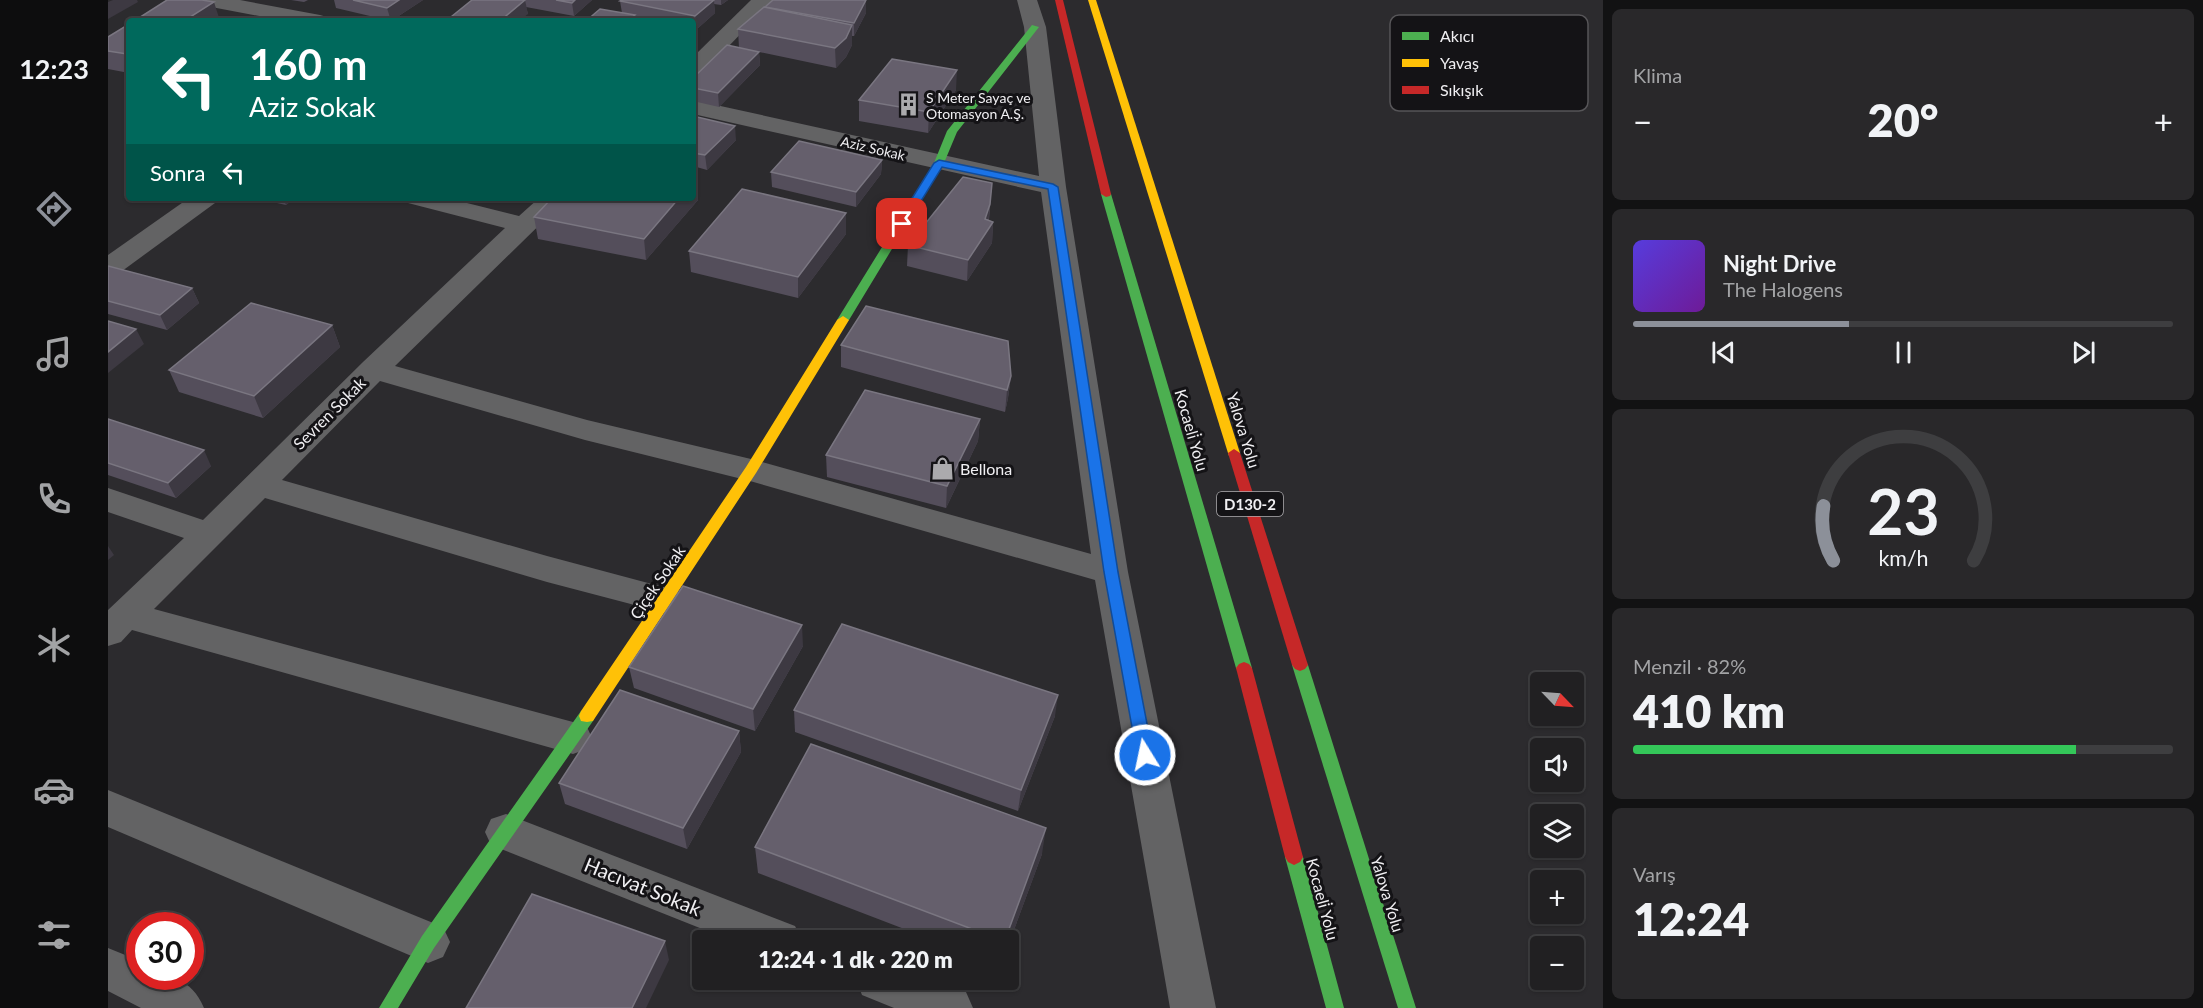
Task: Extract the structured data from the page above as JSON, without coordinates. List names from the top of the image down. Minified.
{"streets":{"main road":["Kocaeli̇ Yolu","Yalova Yolu","D130-2","Çiçek Sokak"],"street":["Aziz Sokak","Sevren Sokak","Hacıvat Sokak"]},"crossings":[["Aziz Sokak","Çiçek Sokak"],["Çiçek Sokak","Hacıvat Sokak"]],"places":{"building":["S Meter Sayaç ve Otomasyon A.Ş."],"shop":["Bellona"]},"legend":["Akıcı","Yavaş","Sıkışık"],"north":"bottom right","page":{"tabs":"12:23","tile":["Klima",["Menzil · 82%","410 km"],["Varış","12:24"]],"turn":["160 m","Aziz Sokak"],"heat":["−","20°","+"],"then":"Sonra","song":["Night Drive","The Halogens"],"map_buttons":["+","−"],"limit":"30","trip":"12:24 · 1 dk · 220 m","gauge":["23","km/h"]}}
